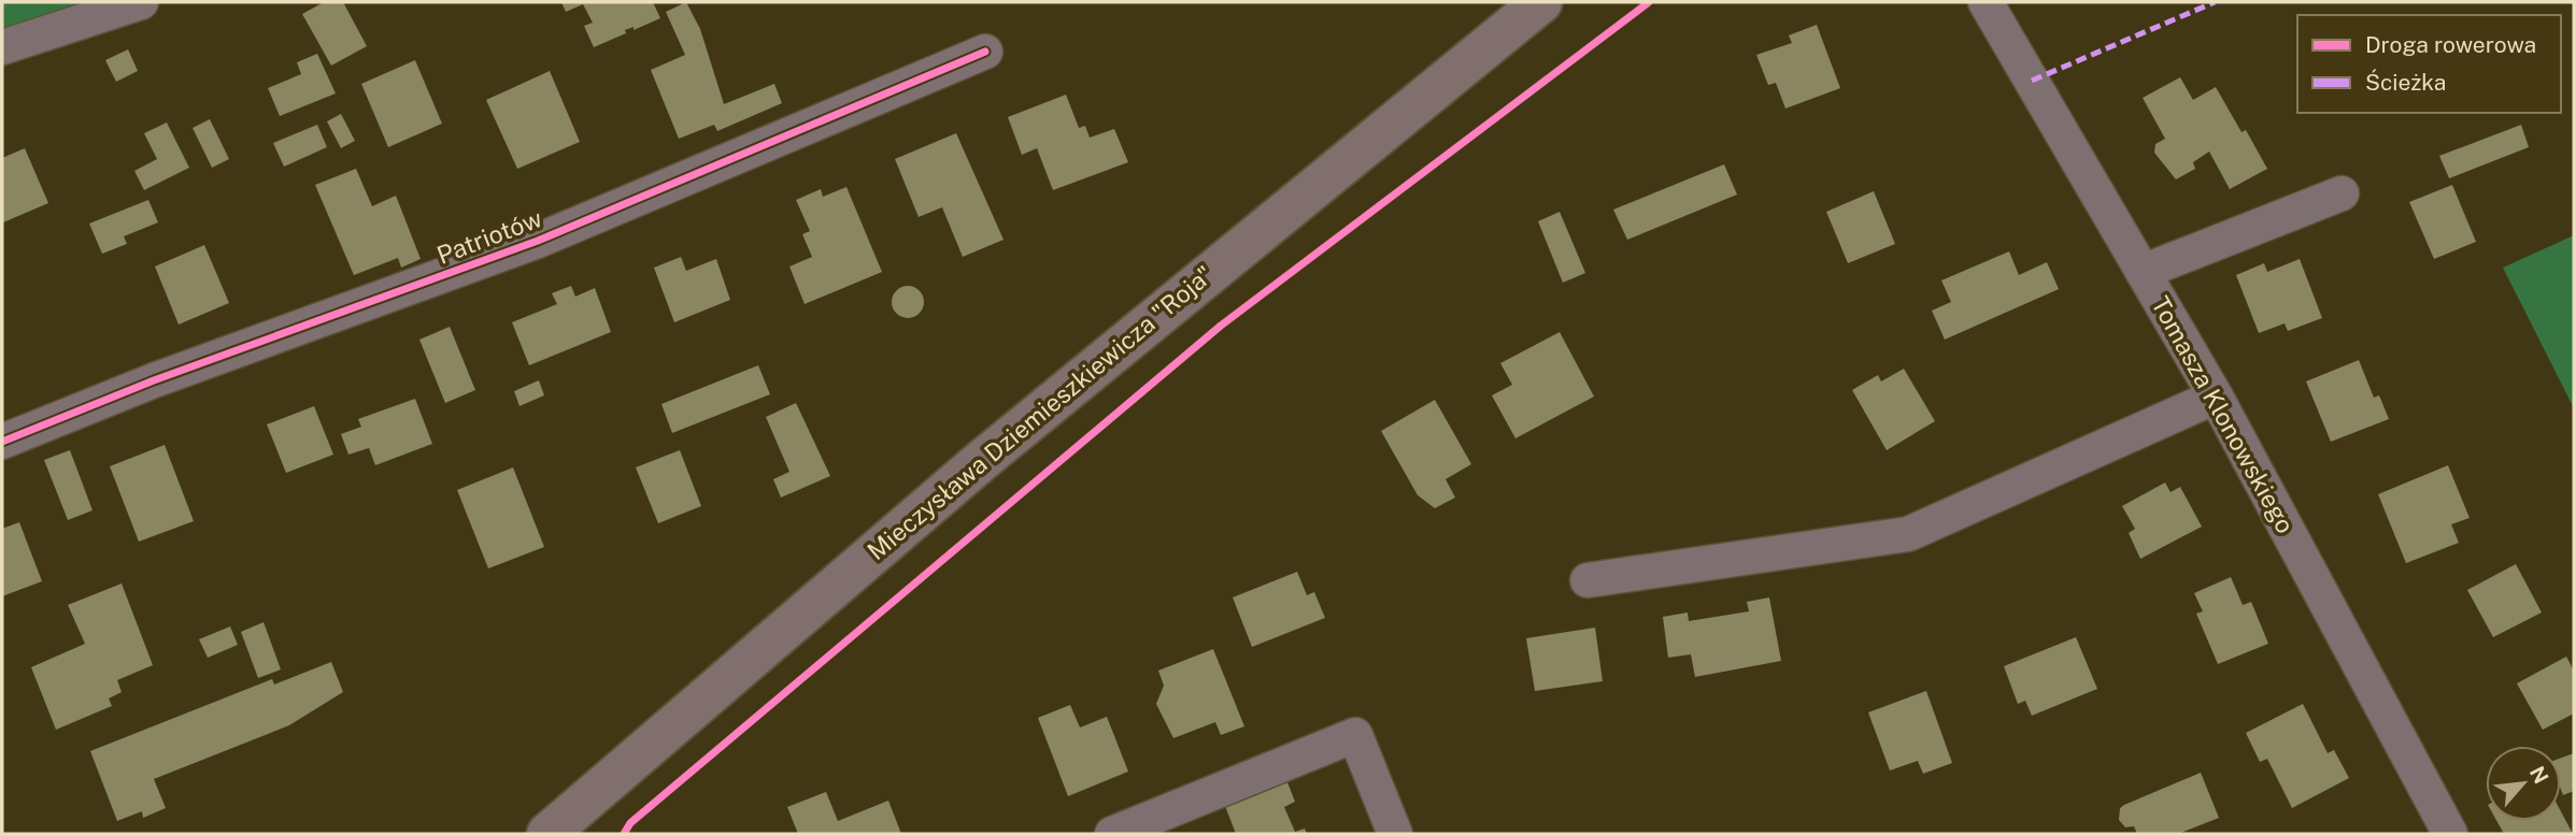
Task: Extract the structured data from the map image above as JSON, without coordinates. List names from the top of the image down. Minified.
{"streets":{"main road":["Mieczysława Dziemieszkiewicza \"Roja\""],"street":["Patriotów","Tomasza Klonowskiego"]},"legend":["Droga rowerowa","Ścieżka"],"north":"top right"}
